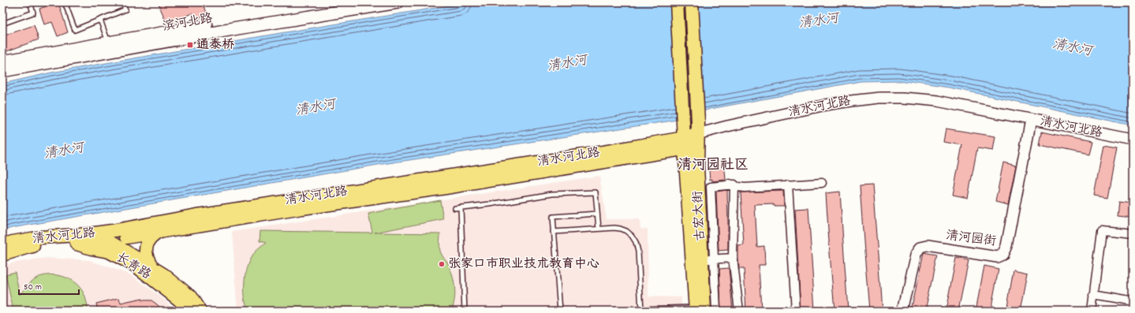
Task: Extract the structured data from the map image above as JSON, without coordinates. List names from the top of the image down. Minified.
{"streets":{"main road":["滨河北路","清水河北路","古宏大街","长青路"],"street":["清河园街"]},"crossings":[["清水河北路","古宏大街"],["清水河北路","清河园街"],["清水河北路","长青路"]],"districts":["清河园社区"],"water":["清水河"],"places":{"transit":["通泰桥"],"other":["张家口市职业技术教育中心"]},"scale_bar":"50 m"}
